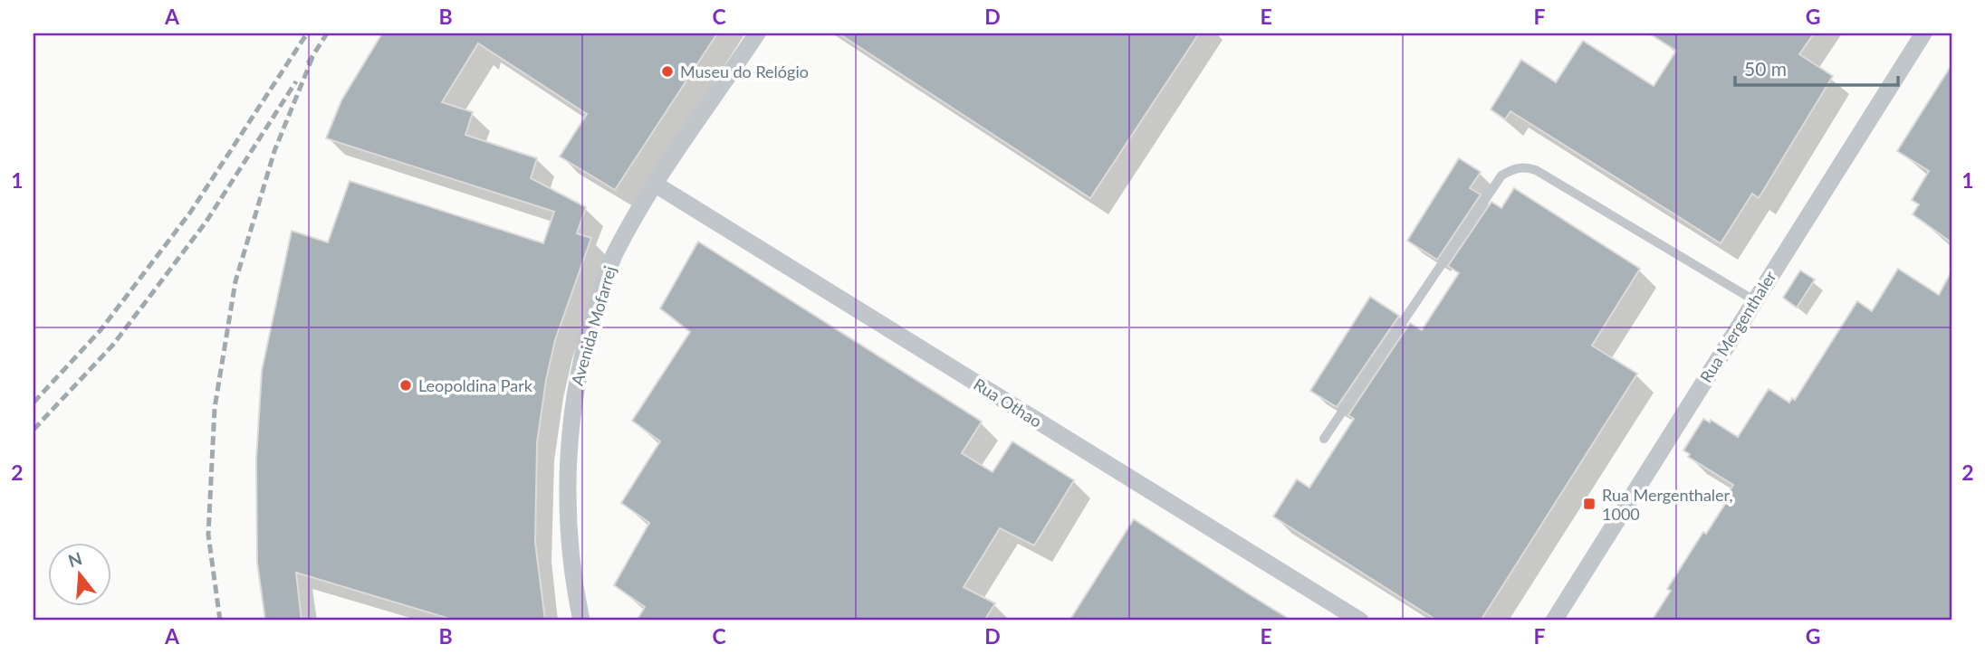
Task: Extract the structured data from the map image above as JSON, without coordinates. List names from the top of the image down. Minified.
{"streets":{"street":["Avenida Mofarrej","Rua Mergenthaler","Rua Othao"]},"crossings":[["Avenida Mofarrej","Rua Othao"]],"places":{"other":["Museu do Relógio","Leopoldina Park"],"transit":["Rua Mergenthaler, 1000"]},"scale_bar":"50 m","north":"top","grid":{"columns":["A","B","C","D","E","F","G"],"rows":["1","2"]}}
